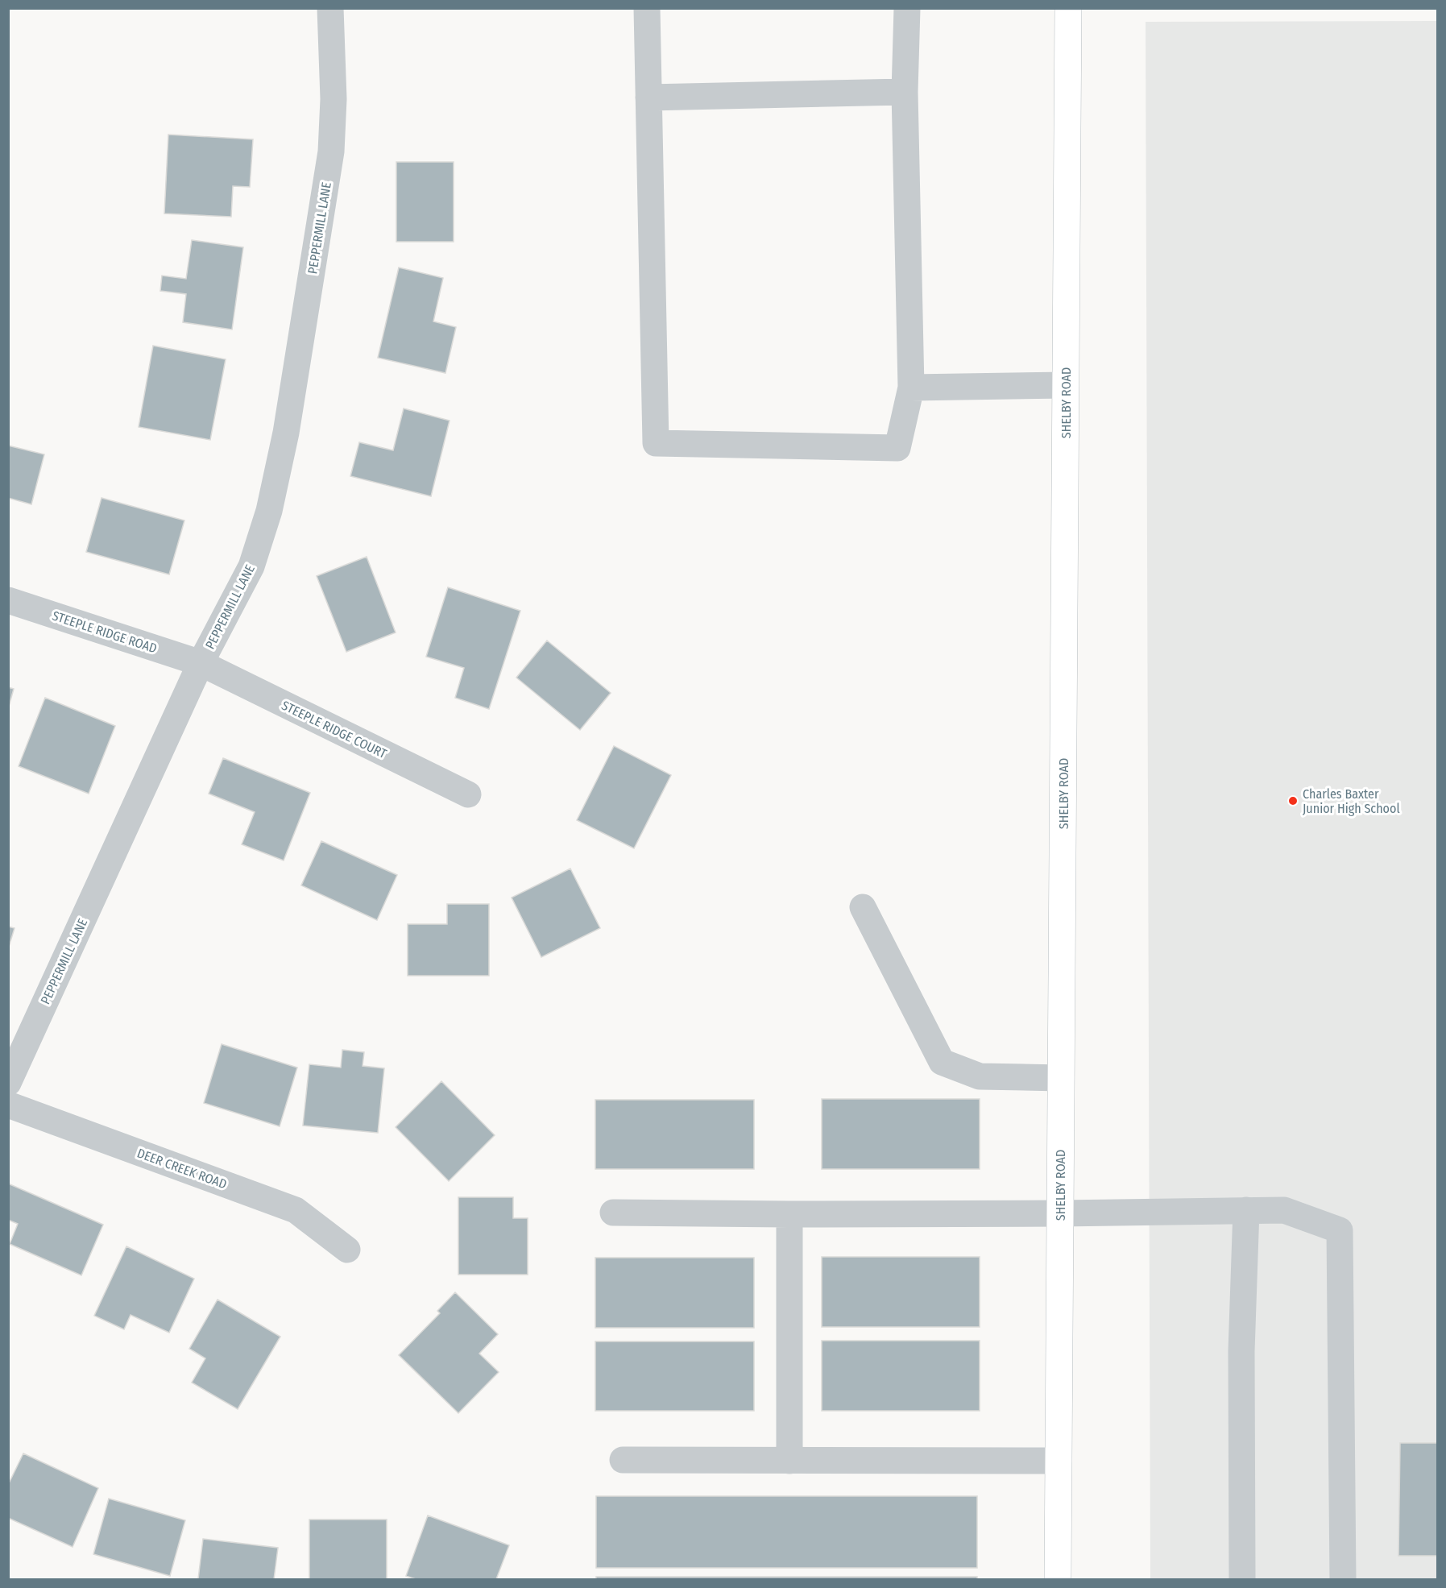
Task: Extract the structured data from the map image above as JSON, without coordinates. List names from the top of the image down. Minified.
{"streets":{"main road":["SHELBY ROAD"],"street":["PEPPERMILL LANE","STEEPLE RIDGE ROAD","STEEPLE RIDGE COURT","DEER CREEK ROAD"]},"crossings":[["PEPPERMILL LANE","STEEPLE RIDGE ROAD"],["PEPPERMILL LANE","STEEPLE RIDGE COURT"],["STEEPLE RIDGE ROAD","STEEPLE RIDGE COURT"]],"places":["Charles Baxter Junior High School"]}
